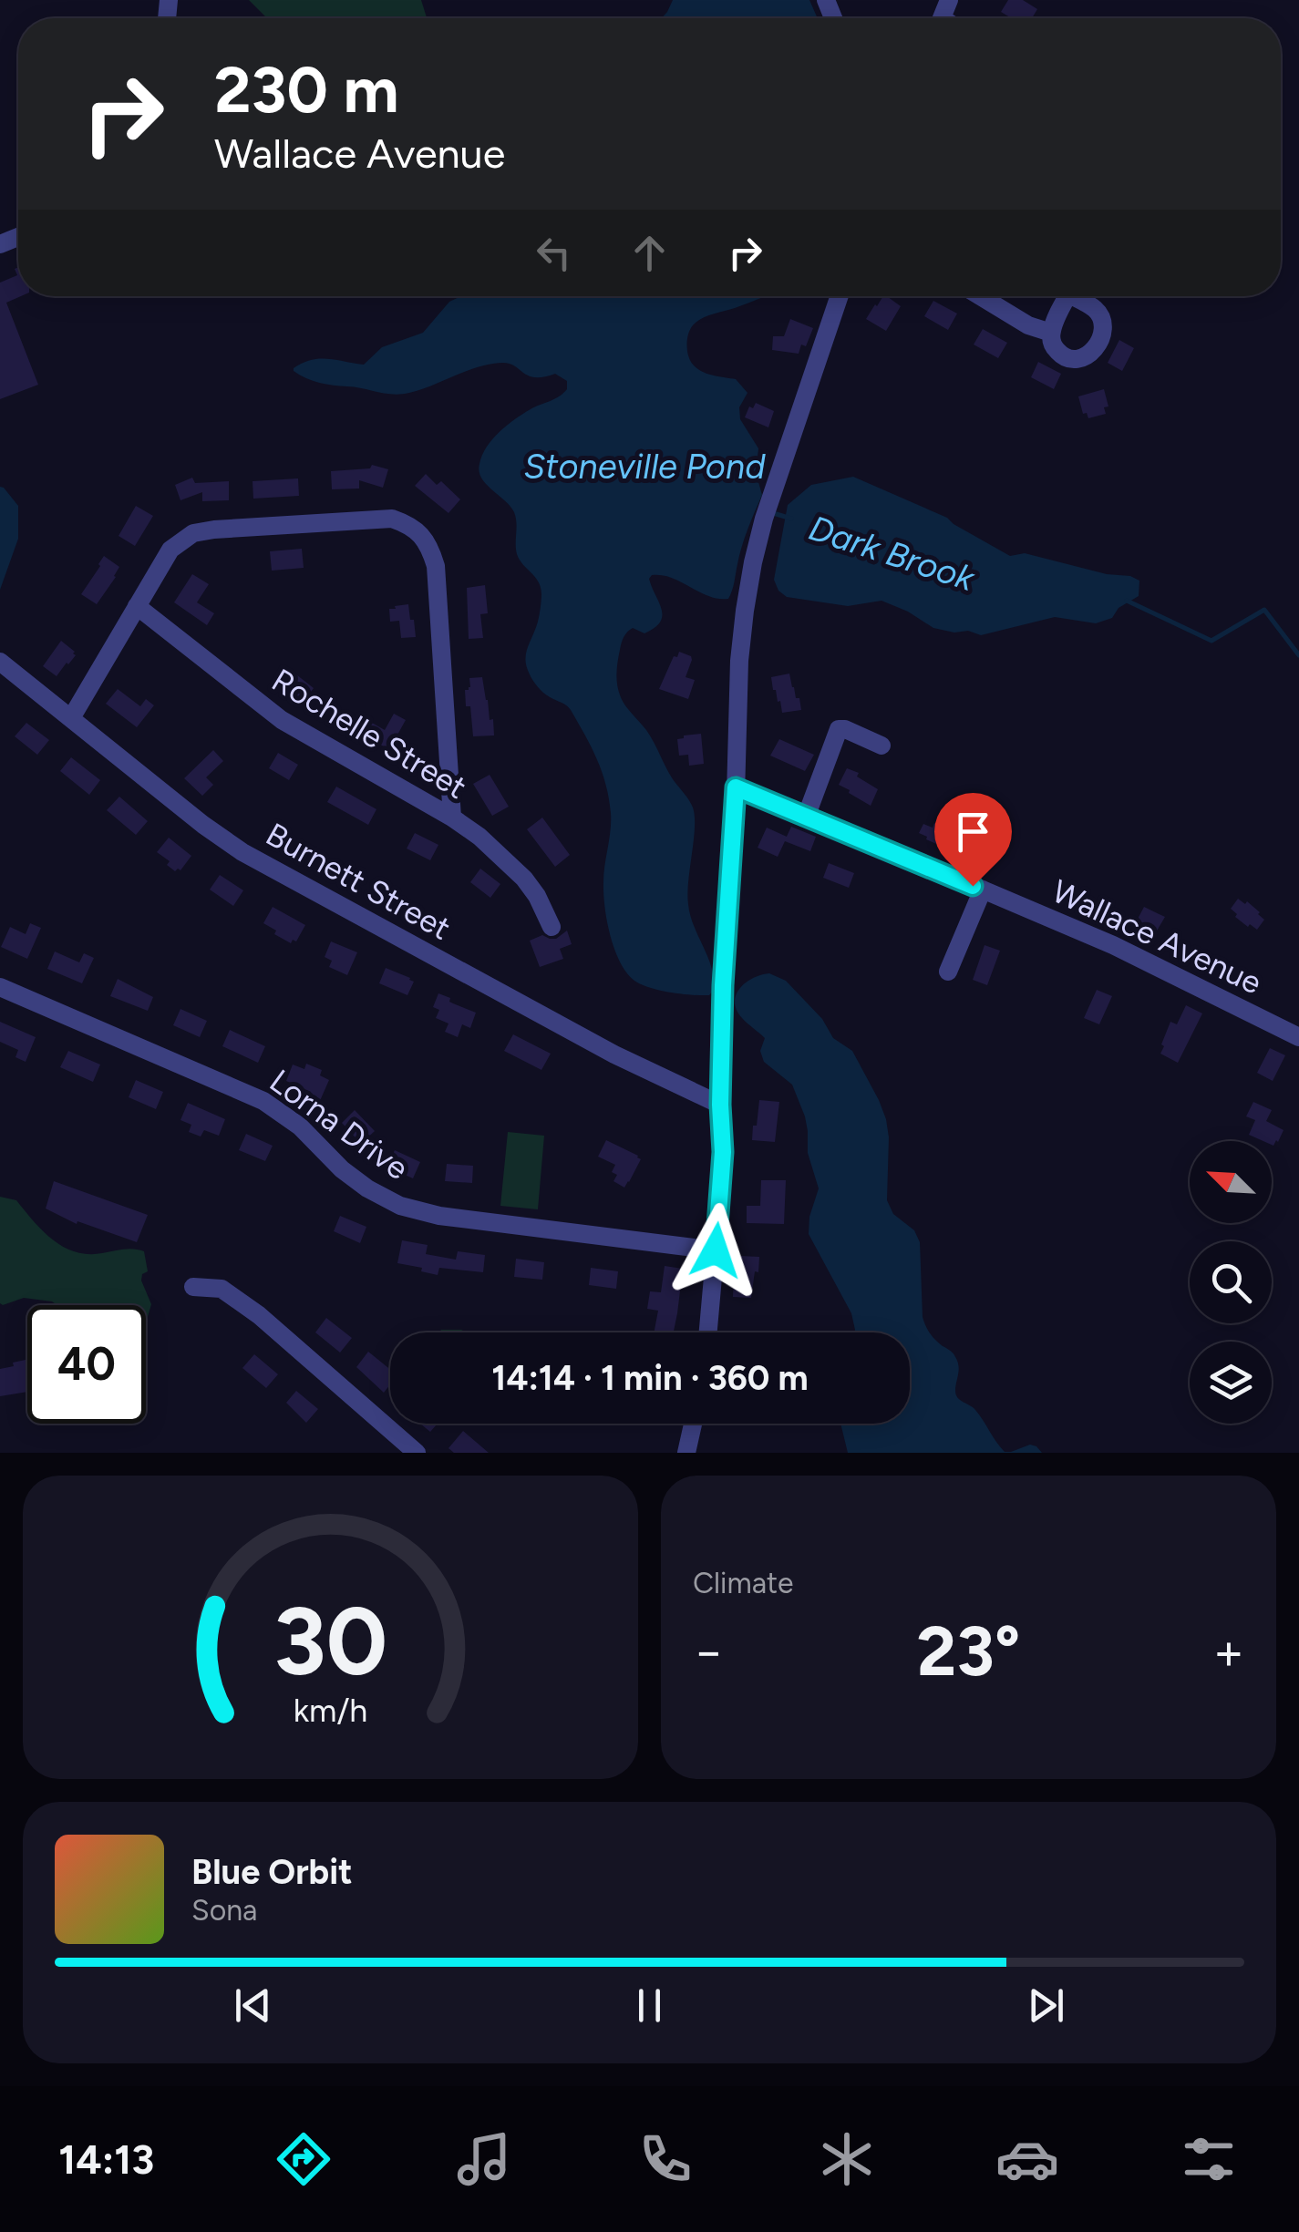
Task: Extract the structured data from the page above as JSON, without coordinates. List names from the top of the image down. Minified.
{"streets":{"street":["Rochelle Street","Burnett Street","Wallace Avenue","Lorna Drive"]},"water":["Stoneville Pond","Dark Brook"],"north":"top left","page":{"turn":["230 m","Wallace Avenue"],"limit":"40","trip":"14:14 · 1 min · 360 m","tile":"Climate","heat":["−","23°","+"],"song":["Blue Orbit","Sona"],"tabs":"14:13","gauge":["30","km/h"]}}
